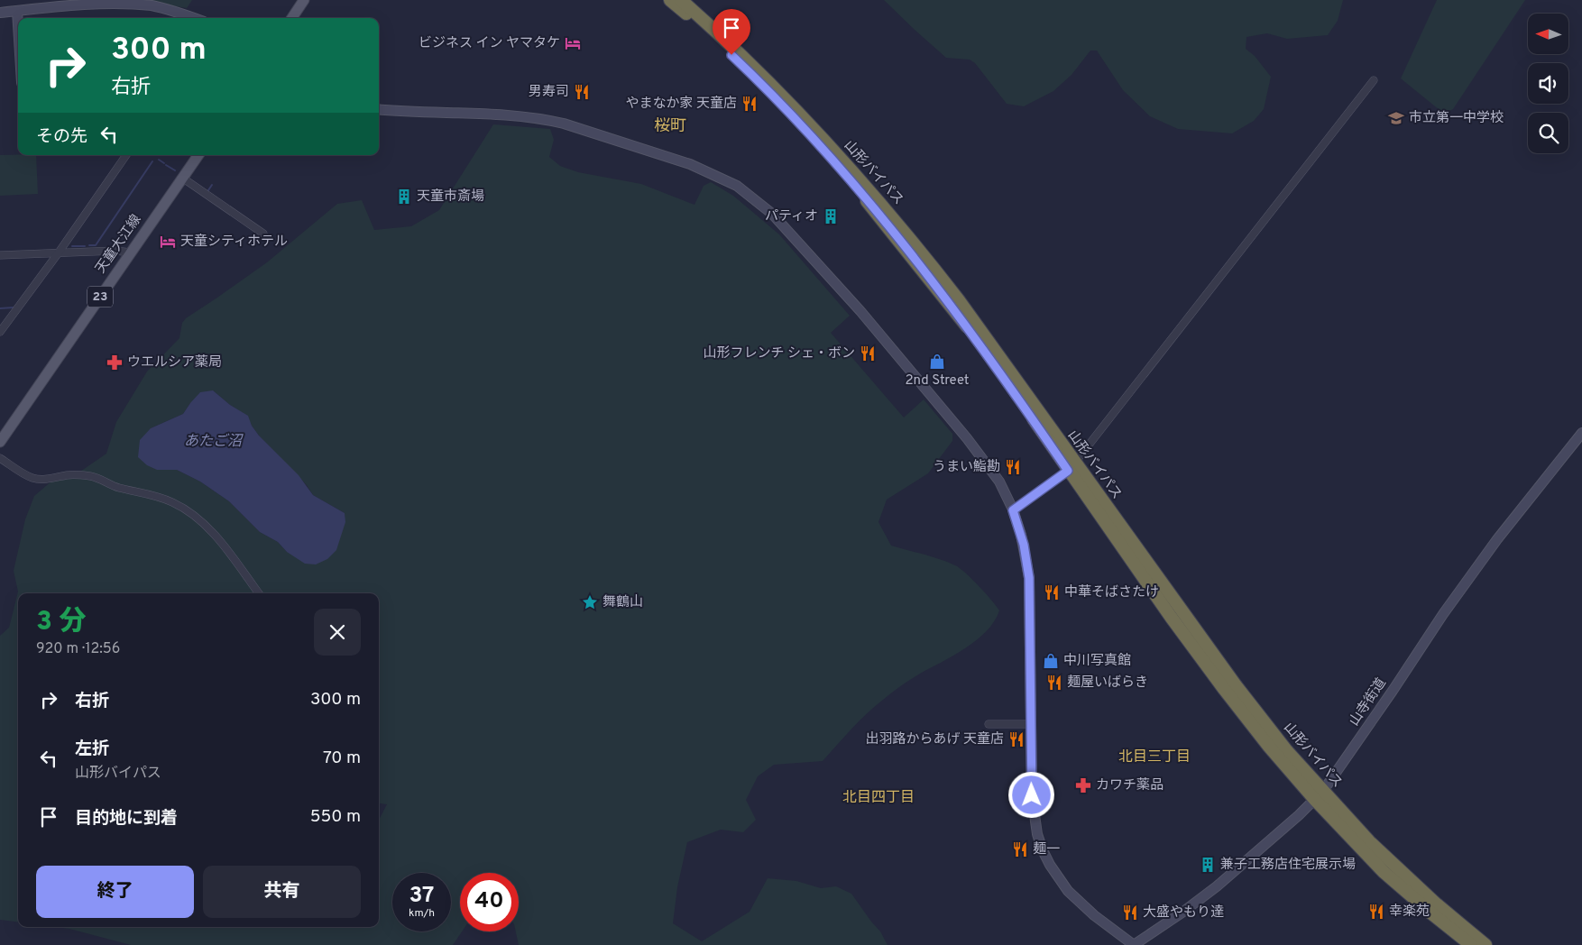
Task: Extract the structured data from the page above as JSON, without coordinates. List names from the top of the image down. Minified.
{"streets":{"highway":["山形バイパス"],"main road":["天童大江線","23"],"street":["山寺街道"]},"crossings":[["山形バイパス","山寺街道"]],"districts":["桜町","北目三丁目","北目四丁目"],"water":["あたご沼"],"places":{"hotel":["ビジネス イン ヤマタケ","天童シティホテル"],"restaurant":["男寿司","やまなか家 天童店","山形フレンチ シェ・ボン","うまい鮨勘","中華そばさたけ","麺屋いばらき","出羽路からあげ 天童店","麺一","幸楽苑","大盛やもり達"],"school or university":["市立第一中学校"],"building":["天童市斎場","パティオ","兼子工務店住宅展示場"],"shop":["2nd Street","中川写真館"],"pharmacy":["ウエルシア薬局","カワチ薬品"],"place":["舞鶴山"]},"north":"left","page":{"turn":["300 m","右折"],"then":"その先","heading":["3 分","920 m · 12:56"],"list":[{"name":"右折","value":"300 m"},{"name":"左折","note":"山形バイパス","value":"70 m"},{"name":"目的地に到着","value":"550 m"}],"buttons":["終了","共有"],"speed":"37 km/h","limit":"40"}}
